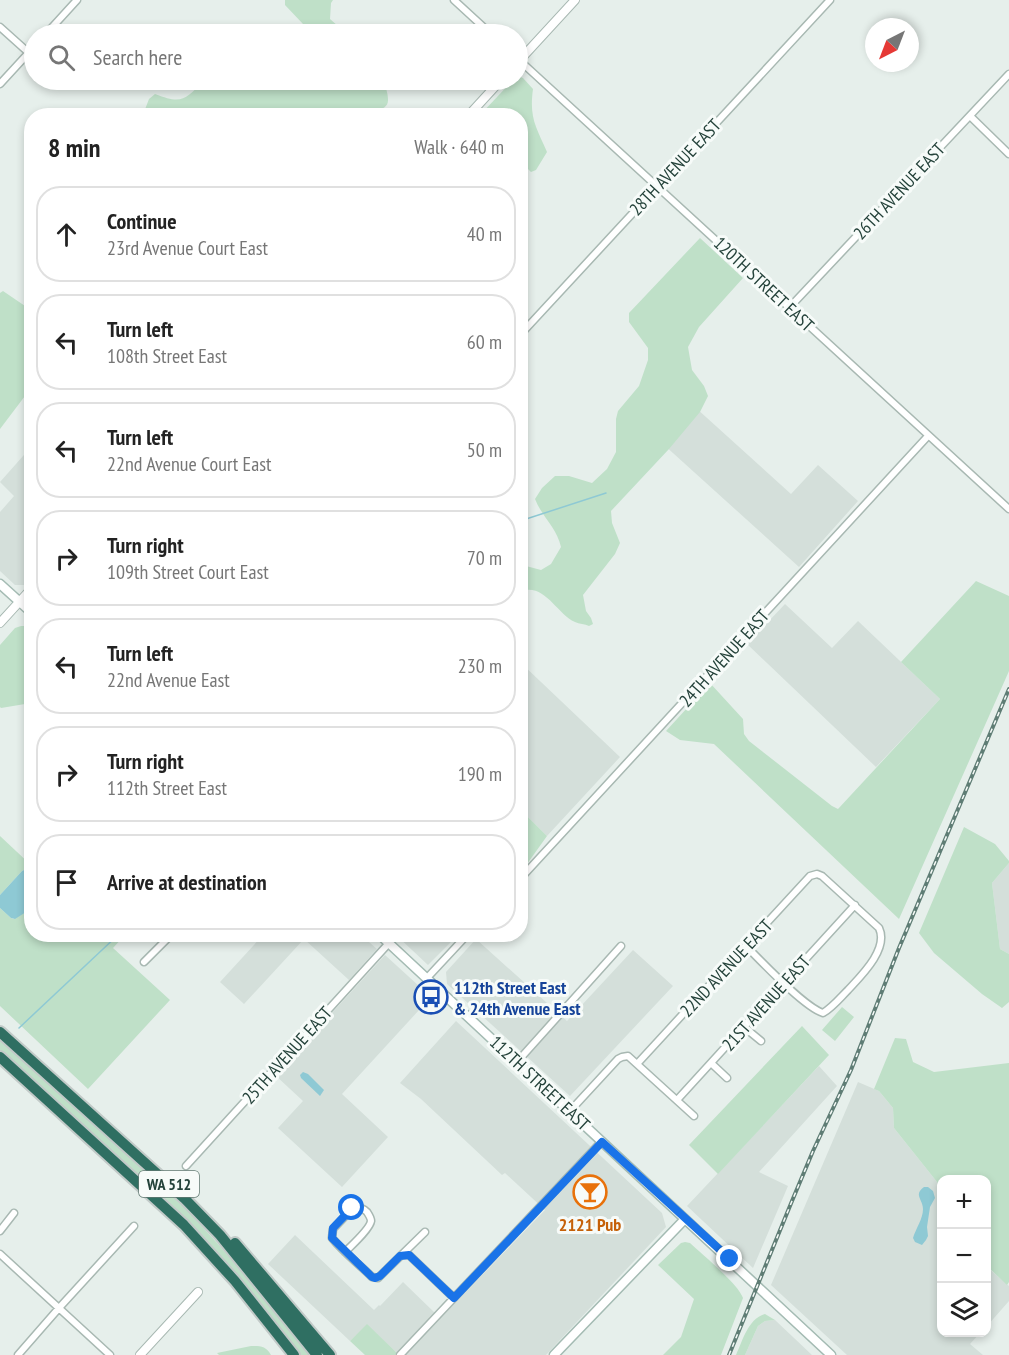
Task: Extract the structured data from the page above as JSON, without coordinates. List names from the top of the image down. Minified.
{"streets":{"highway":["WA 512"],"main road":["112TH STREET EAST"],"street":["28TH AVENUE EAST","26TH AVENUE EAST","120TH STREET EAST","24TH AVENUE EAST","22ND AVENUE EAST","21ST AVENUE EAST","25TH AVENUE EAST"]},"crossings":[["28TH AVENUE EAST","120TH STREET EAST"],["26TH AVENUE EAST","120TH STREET EAST"],["120TH STREET EAST","24TH AVENUE EAST"],["22ND AVENUE EAST","21ST AVENUE EAST"],["25TH AVENUE EAST","112TH STREET EAST"]],"places":{"bus stop":["112th Street East & 24th Avenue East"],"bar":["2121 Pub"]},"north":"bottom left","page":{"search":"Search here","heading":["8 min","Walk · 640 m"],"list":[["Continue","23rd Avenue Court East","40 m"],["Turn left","108th Street East","60 m"],["Turn left","22nd Avenue Court East","50 m"],["Turn right","109th Street Court East","70 m"],["Turn left","22nd Avenue East","230 m"],["Turn right","112th Street East","190 m"],"Arrive at destination"],"map_buttons":["+","−"]}}
